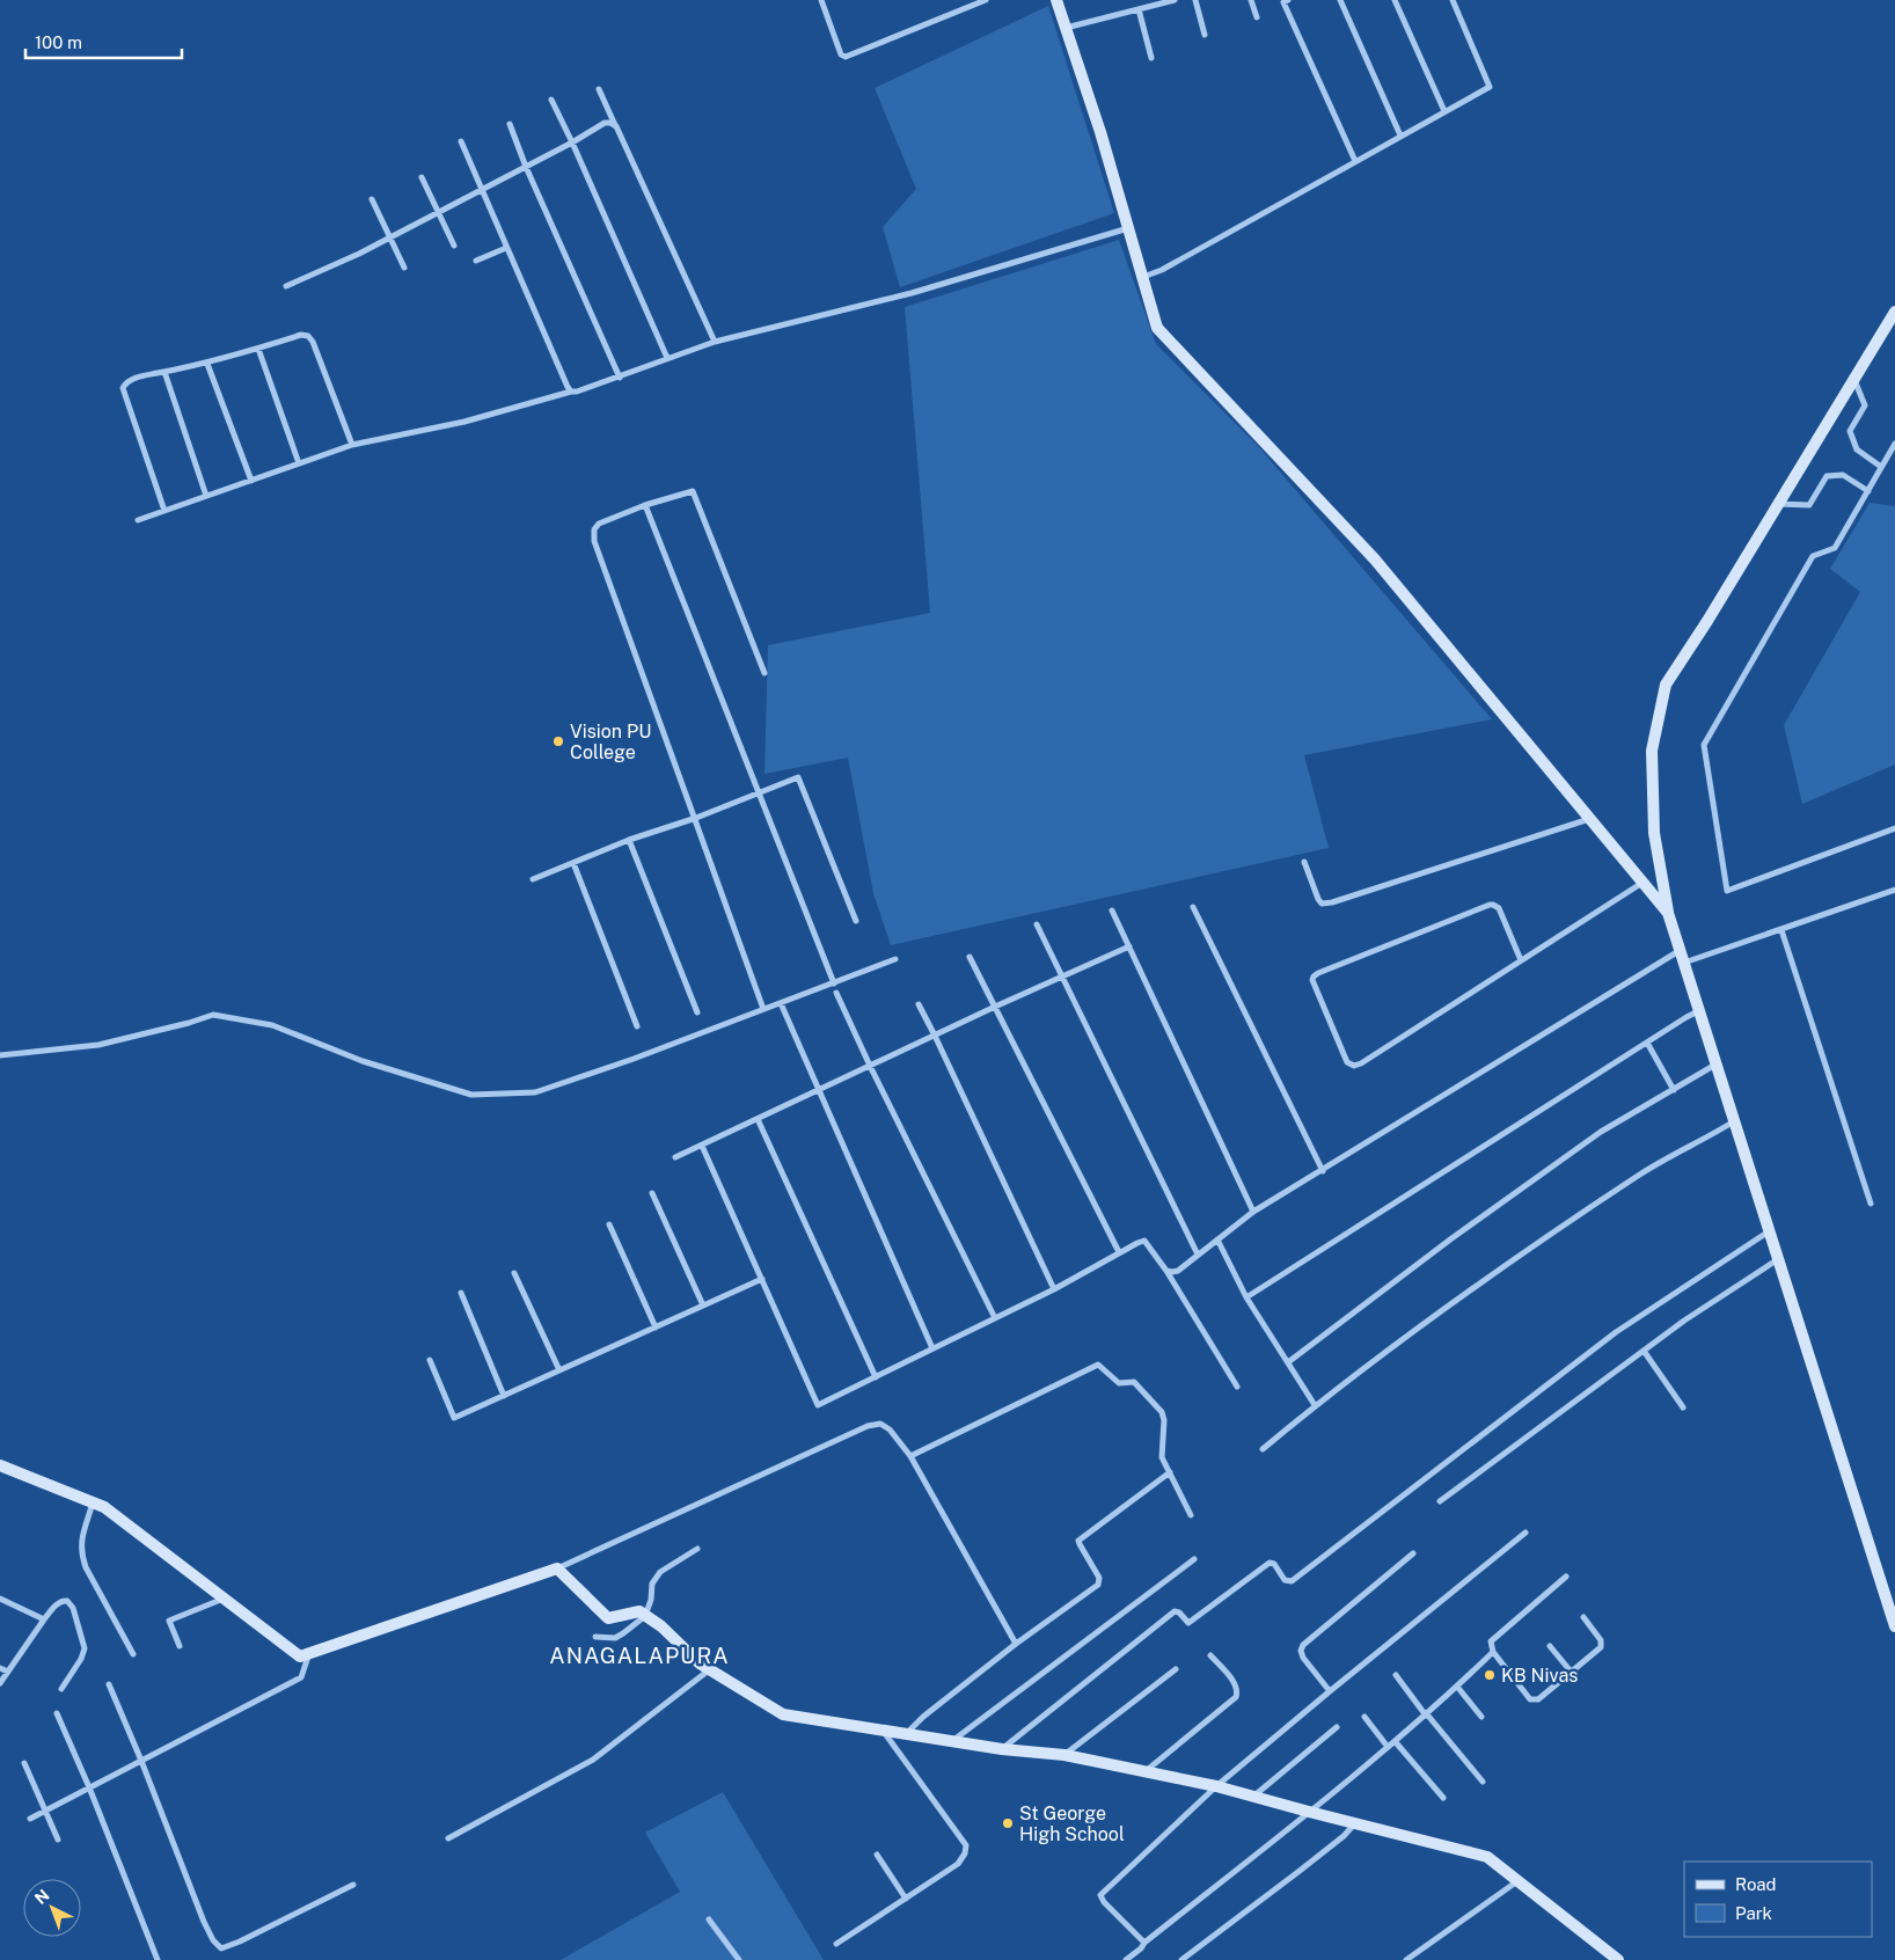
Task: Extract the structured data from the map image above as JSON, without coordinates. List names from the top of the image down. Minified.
{"districts":["ANAGALAPURA"],"places":["Vision PU College","KB Nivas","St George High School"],"legend":["Road","Park"],"scale_bar":"100 m","north":"top left"}
